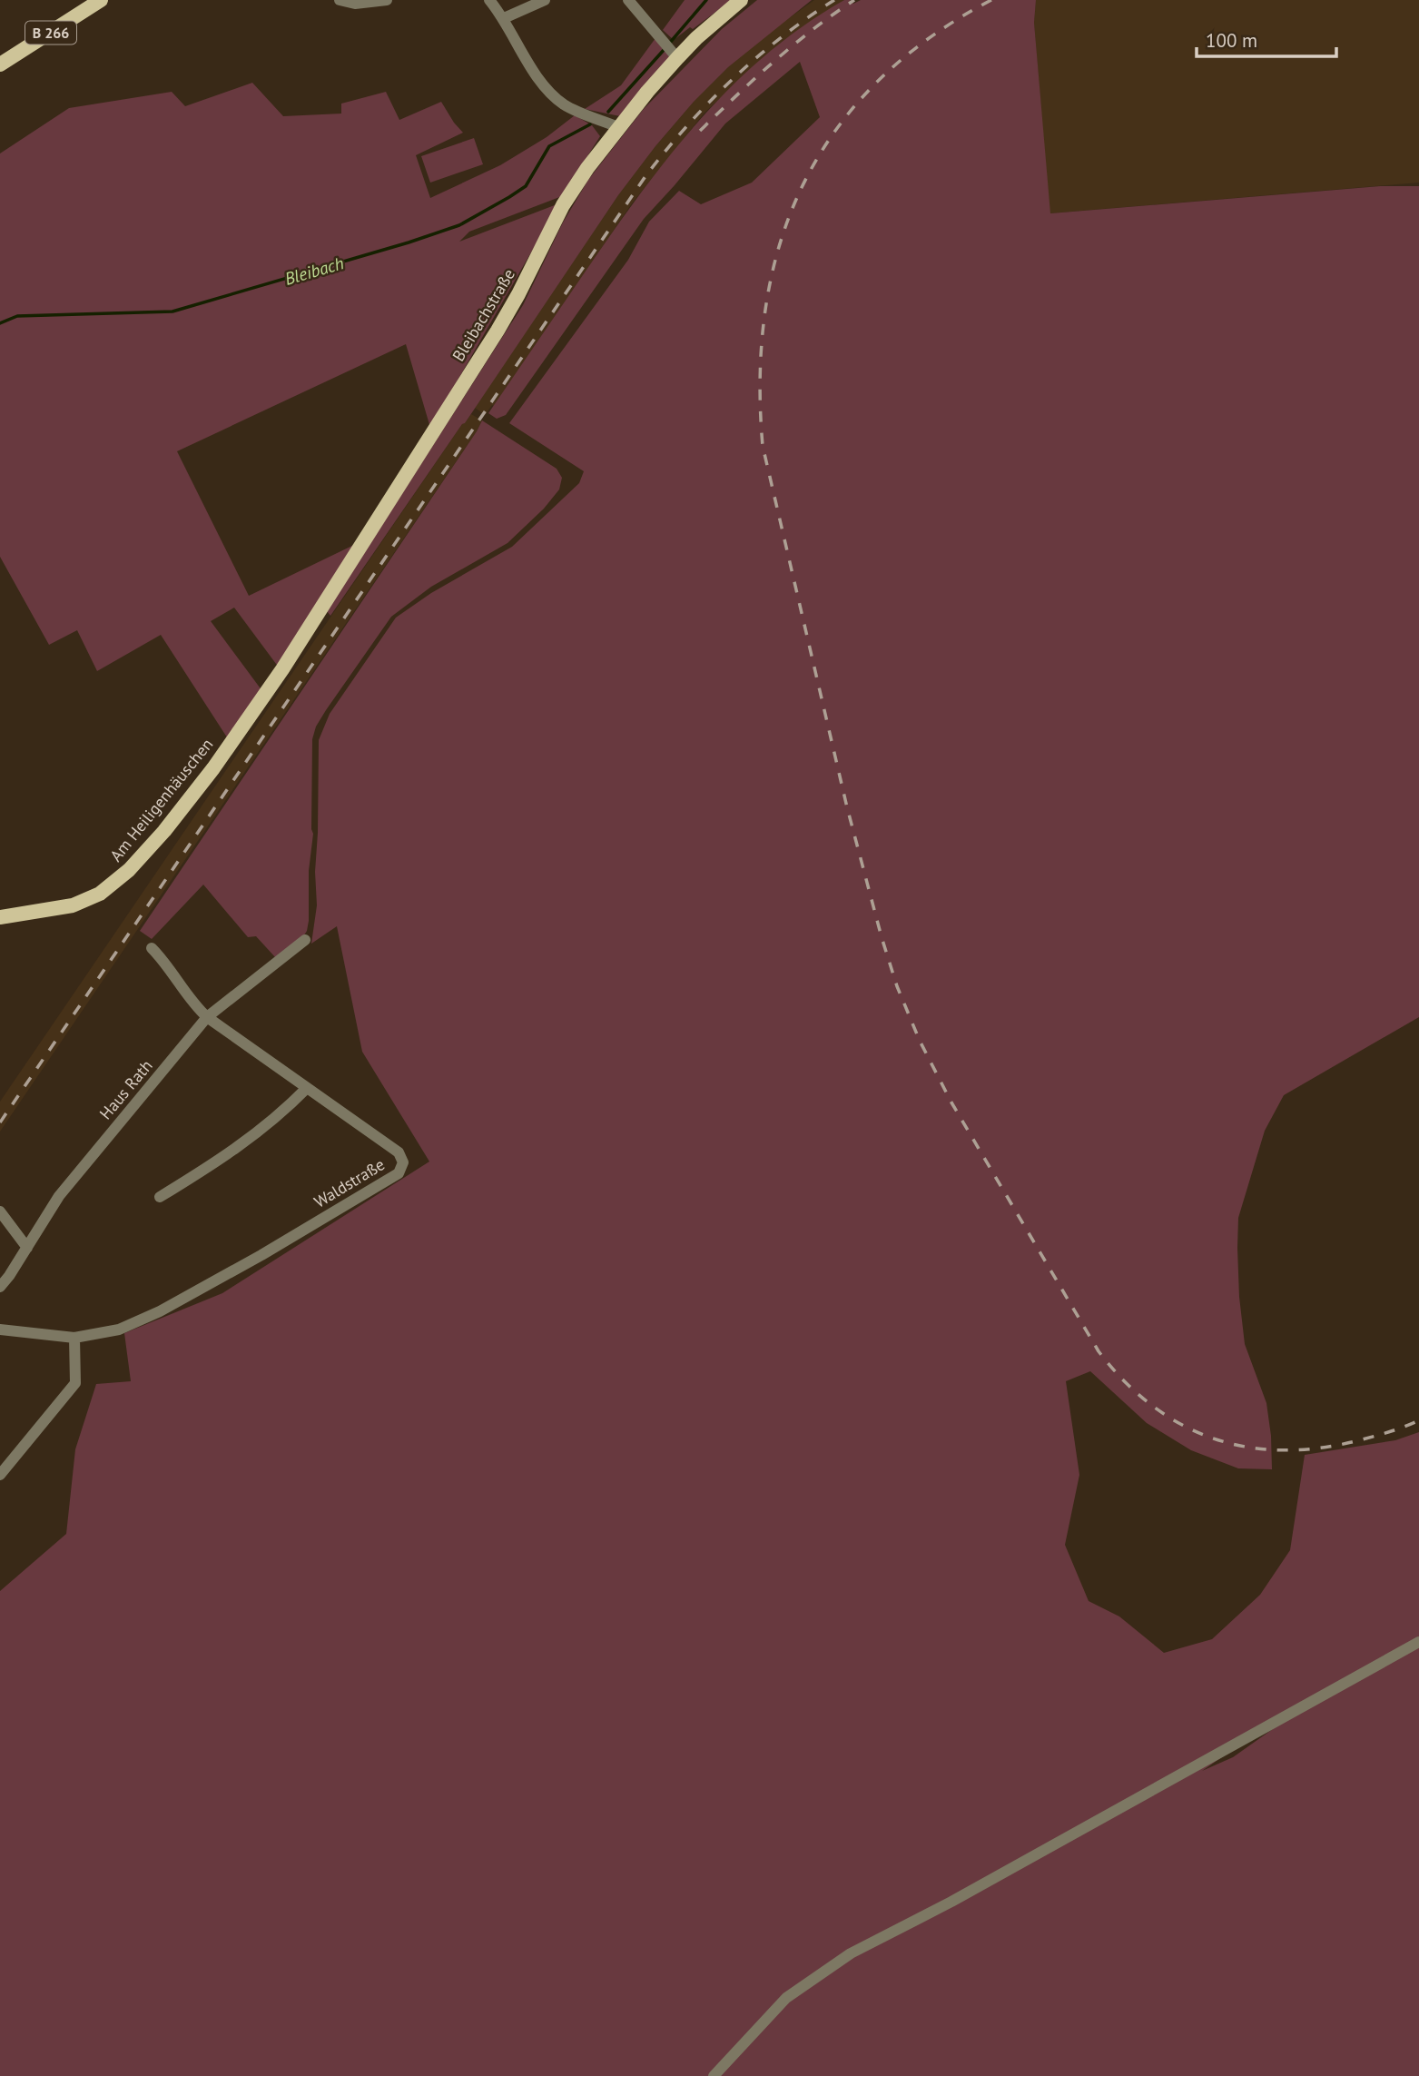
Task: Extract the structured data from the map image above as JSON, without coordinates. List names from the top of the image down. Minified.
{"streets":{"main road":["B 266","Bleibachstraße","Am Heiligenhäuschen"],"street":["Haus Rath","Waldstraße"]},"crossings":[["Bleibachstraße","Am Heiligenhäuschen"],["Haus Rath","Waldstraße"]],"water":["Bleibach"],"scale_bar":"100 m"}
